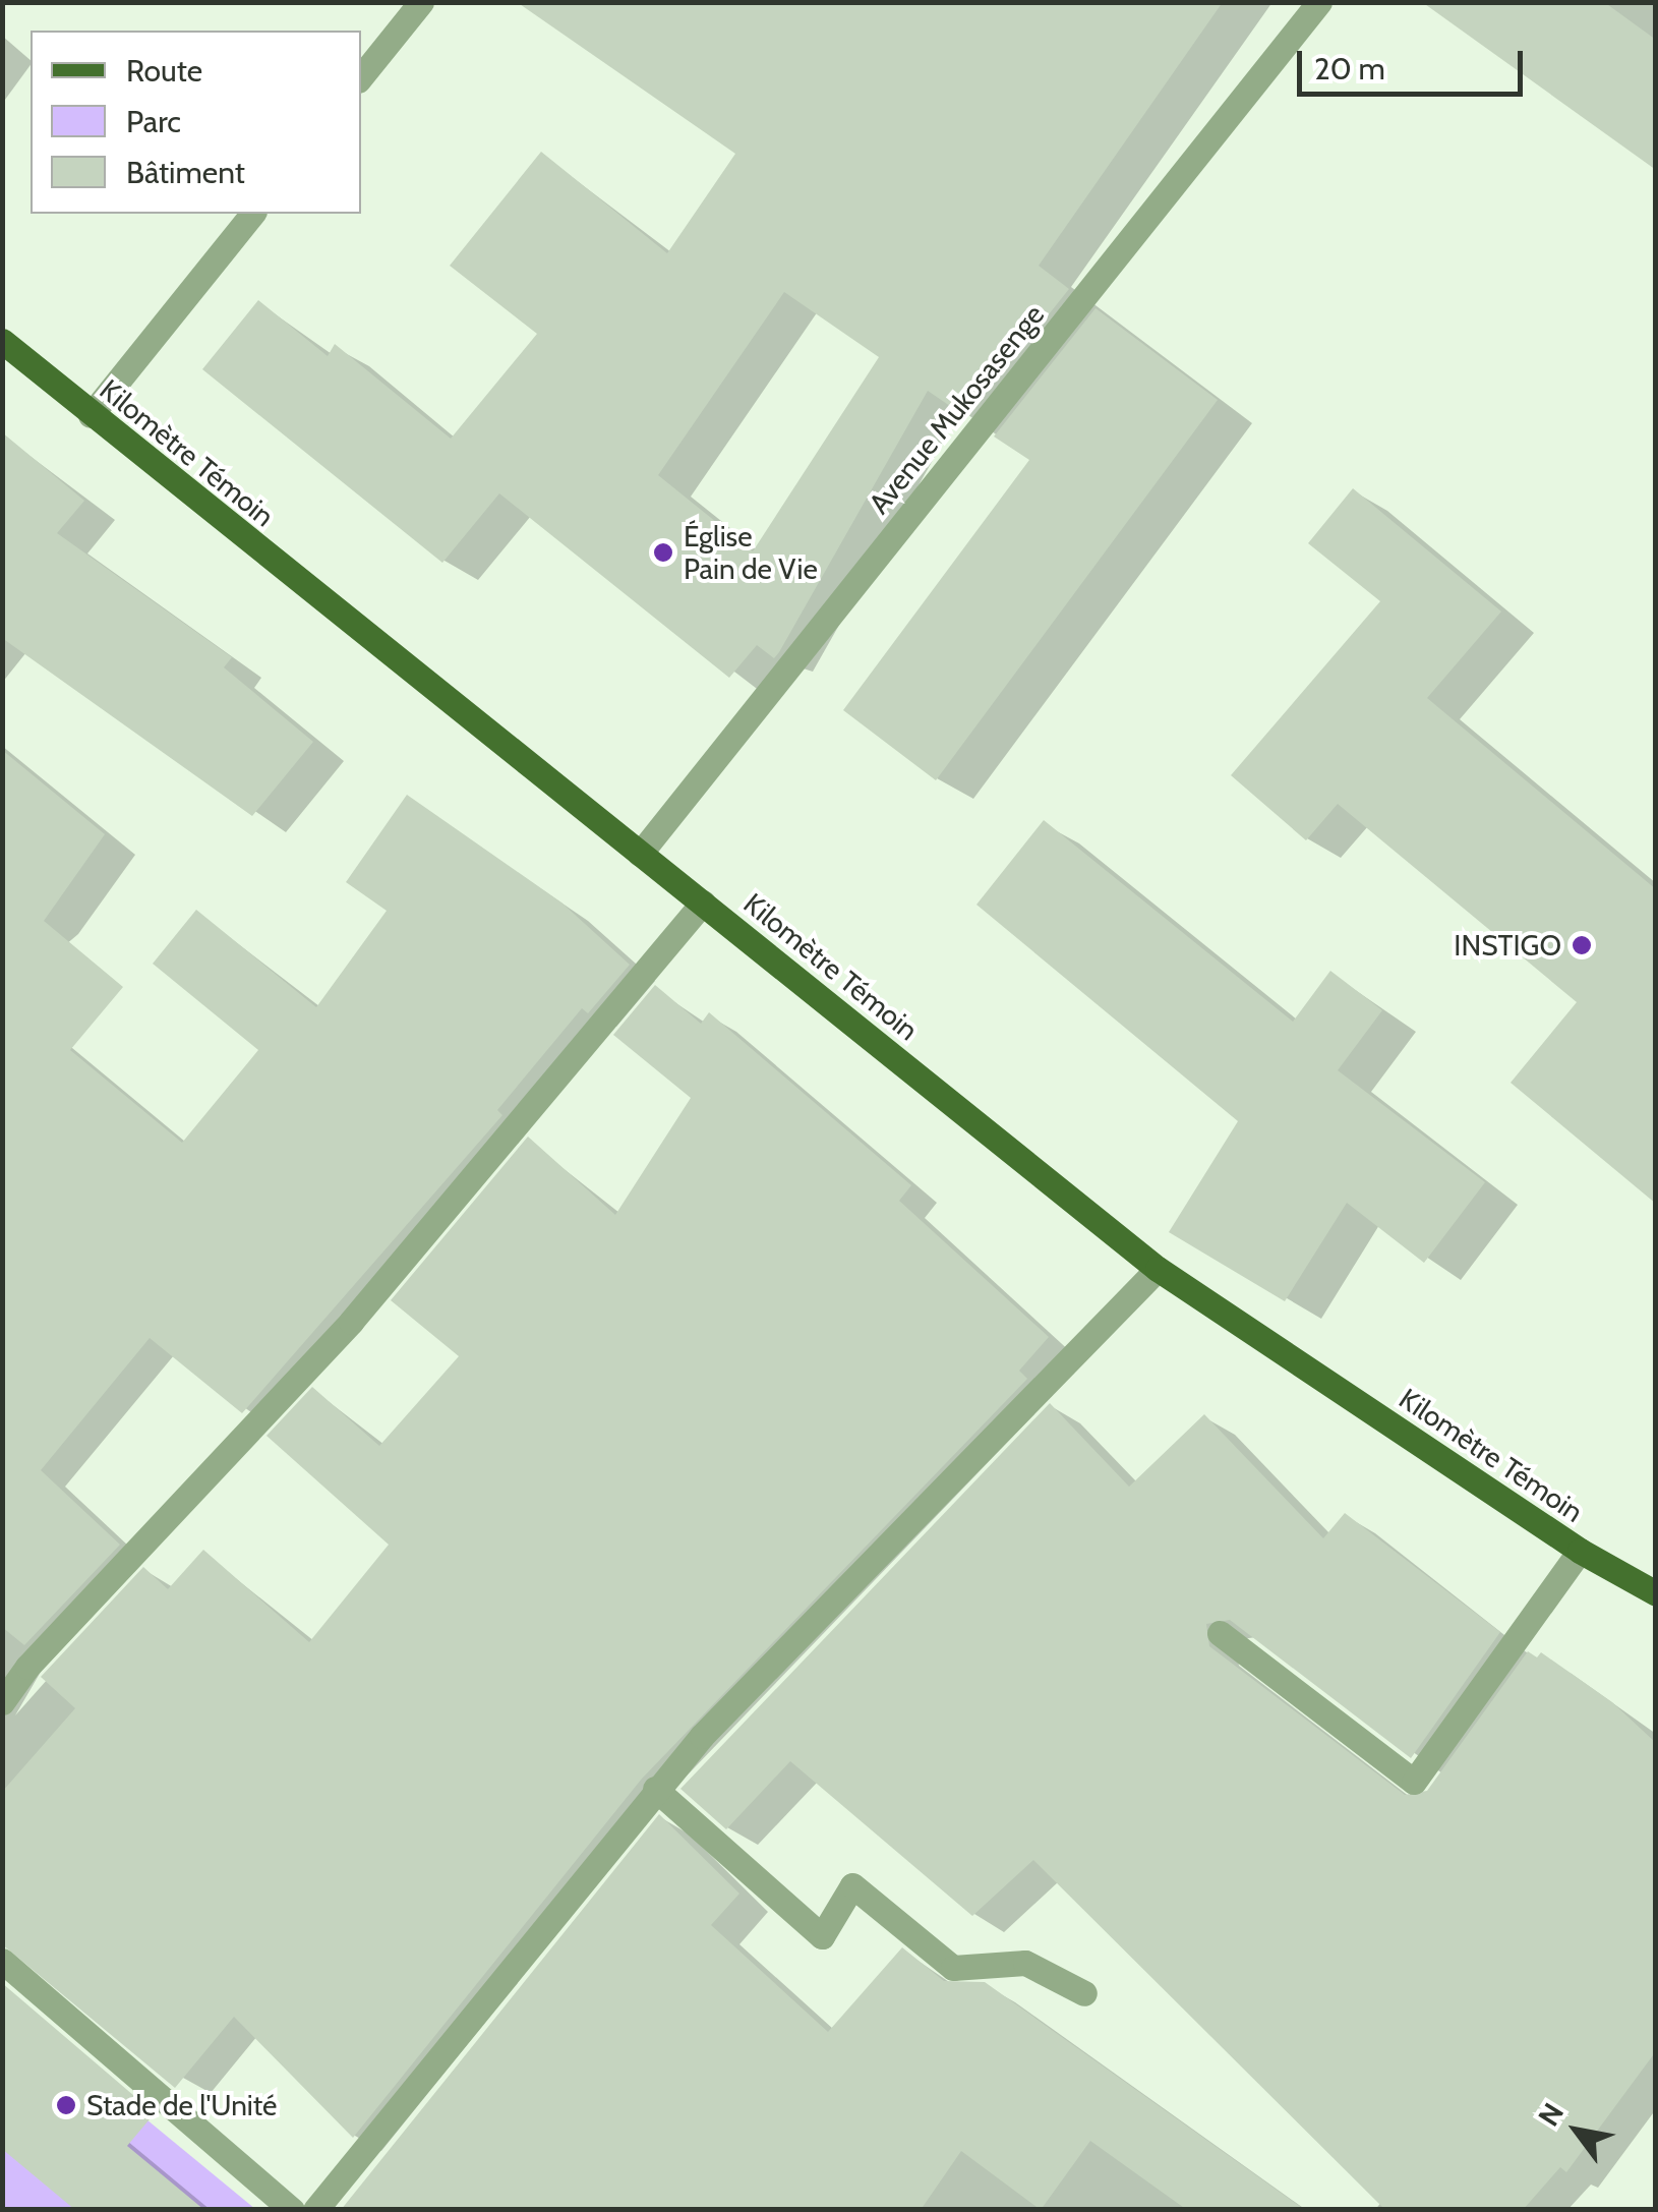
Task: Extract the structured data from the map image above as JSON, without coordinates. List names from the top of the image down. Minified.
{"streets":{"main road":["Kilomètre Témoin"],"street":["Avenue Mukosasenge"]},"crossings":[["Avenue Mukosasenge","Kilomètre Témoin"]],"places":["Église Pain de Vie","INSTIGO","Stade de l'Unité"],"legend":["Route","Parc","Bâtiment"],"scale_bar":"20 m","north":"top left"}
